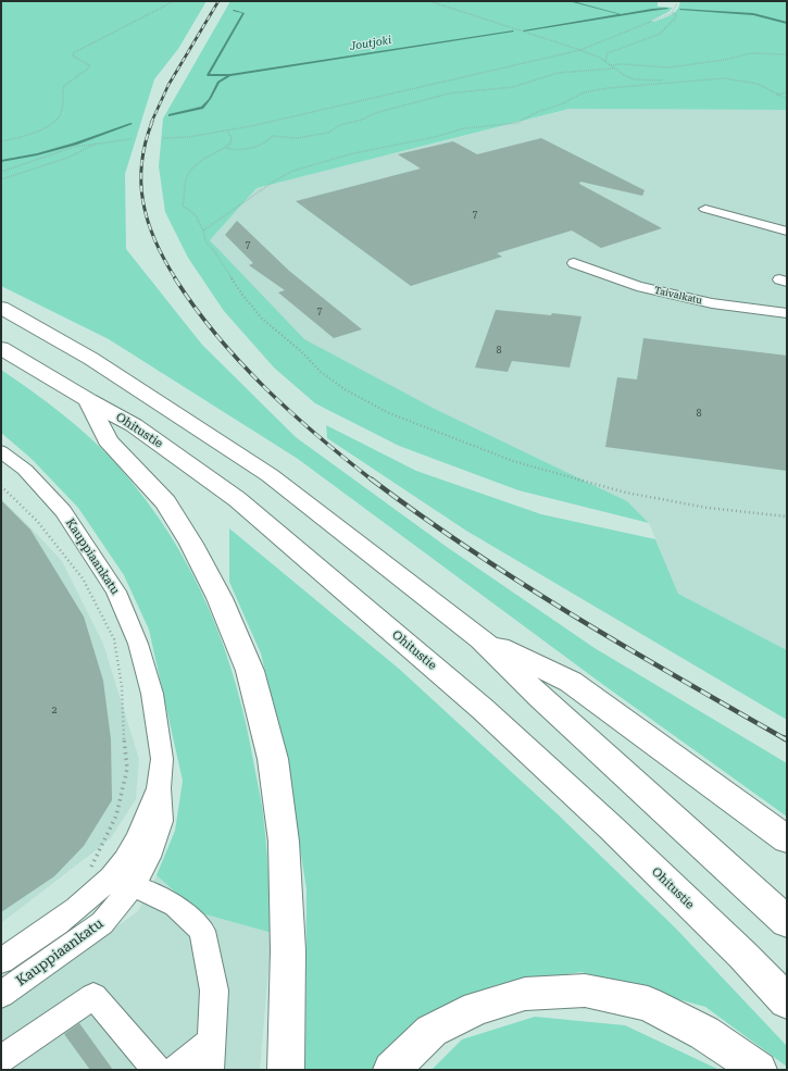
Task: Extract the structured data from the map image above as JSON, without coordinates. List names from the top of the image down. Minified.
{"streets":{"highway":["Ohitustie"],"street":["Taivalkatu","Kauppiaankatu"]},"water":["Joutjoki"],"house_numbers":["7","7","7","8","8","2"]}
